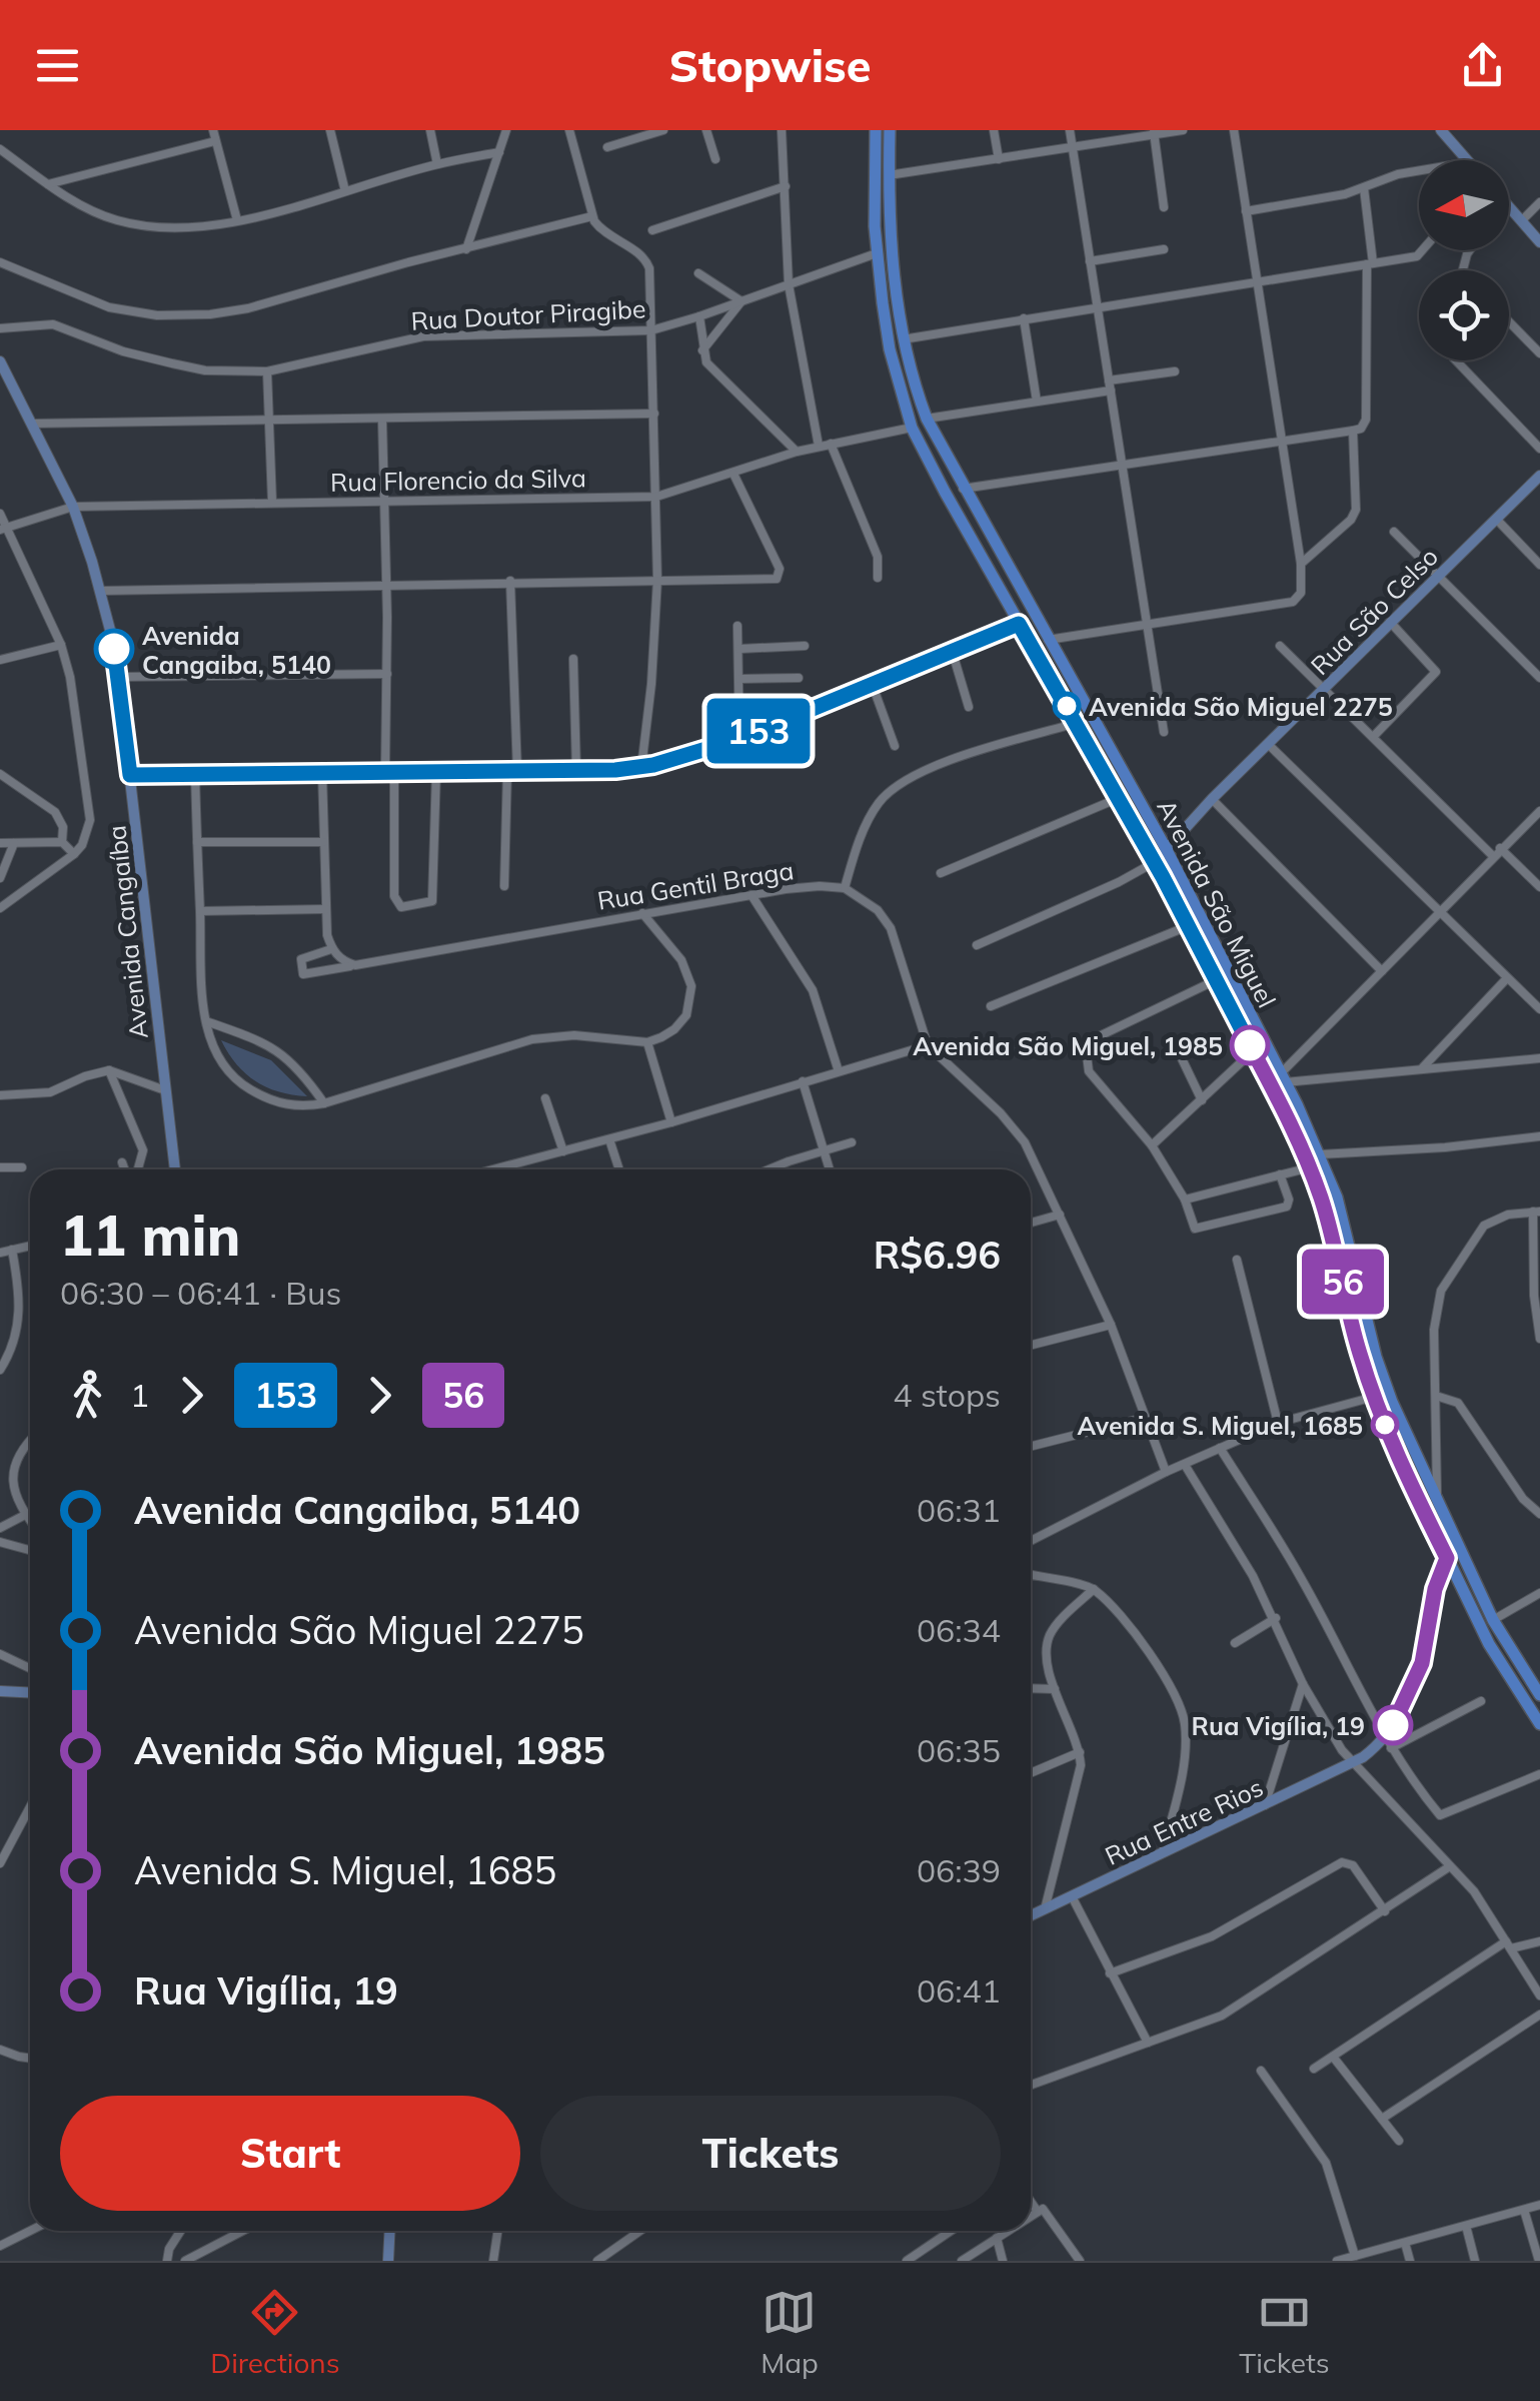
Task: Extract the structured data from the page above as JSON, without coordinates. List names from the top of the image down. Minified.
{"streets":{"main road":["Avenida São Miguel"],"street":["Rua Doutor Piragibe","Rua Florencio da Silva","Rua São Celso","Rua Gentil Braga","Avenida Cangaíba","Rua Entre Rios"]},"crossings":[["Rua Doutor Piragibe","Avenida São Miguel"],["Rua Florencio da Silva","Avenida São Miguel"],["Rua Florencio da Silva","Avenida Cangaíba"],["Rua São Celso","Avenida São Miguel"]],"places":["Avenida Cangaiba, 5140","Avenida São Miguel 2275","Avenida São Miguel, 1985","Avenida S. Miguel, 1685","Rua Vigília, 19"],"lines":["bus line 153","bus line 56"],"north":"left","page":{"header":"Stopwise","on_map":["153","56"],"heading":["11 min","06:30 – 06:41 · Bus","R$6.96"],"legs":["1","153","56","4 stops"],"list":[{"name":"Avenida Cangaiba, 5140","value":"06:31"},{"name":"Avenida São Miguel 2275","value":"06:34"},{"name":"Avenida São Miguel, 1985","value":"06:35"},{"name":"Avenida S. Miguel, 1685","value":"06:39"},{"name":"Rua Vigília, 19","value":"06:41"}],"buttons":["Start","Tickets"],"tabs":["Directions","Map","Tickets"]}}
